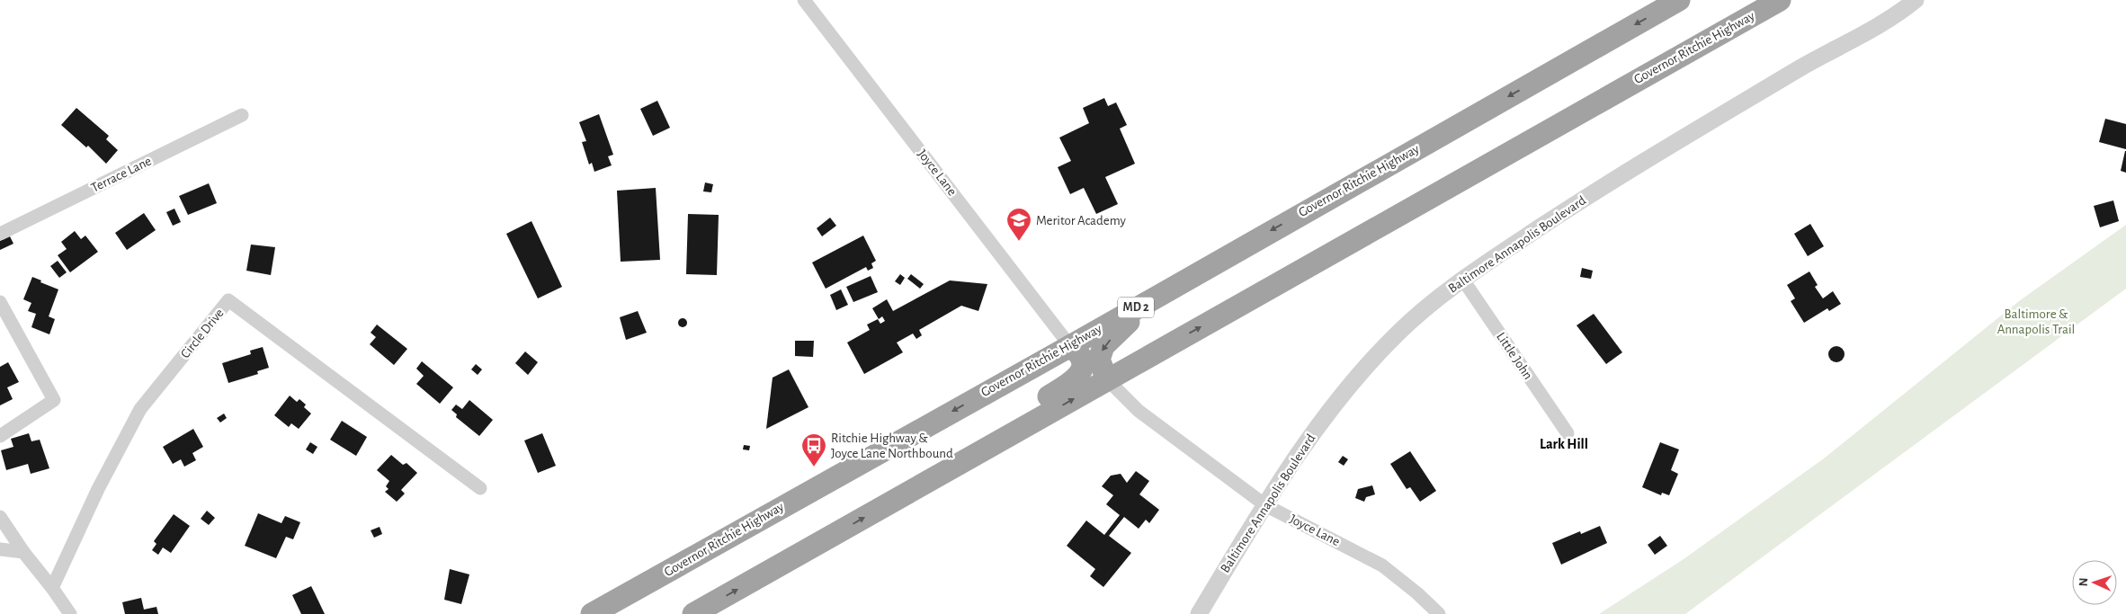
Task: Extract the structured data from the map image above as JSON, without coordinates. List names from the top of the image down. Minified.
{"streets":{"highway":["Governor Ritchie Highway","MD 2"],"street":["Joyce Lane","Terrace Lane","Baltimore Annapolis Boulevard","Circle Drive","Little John"]},"crossings":[["Governor Ritchie Highway","Joyce Lane"],["Joyce Lane","Baltimore Annapolis Boulevard"],["Baltimore Annapolis Boulevard","Little John"]],"districts":["Lark Hill"],"parks":["Baltimore & Annapolis Trail"],"places":{"school or university":["Meritor Academy"],"bus stop":["Ritchie Highway & Joyce Lane Northbound"]},"north":"left"}
